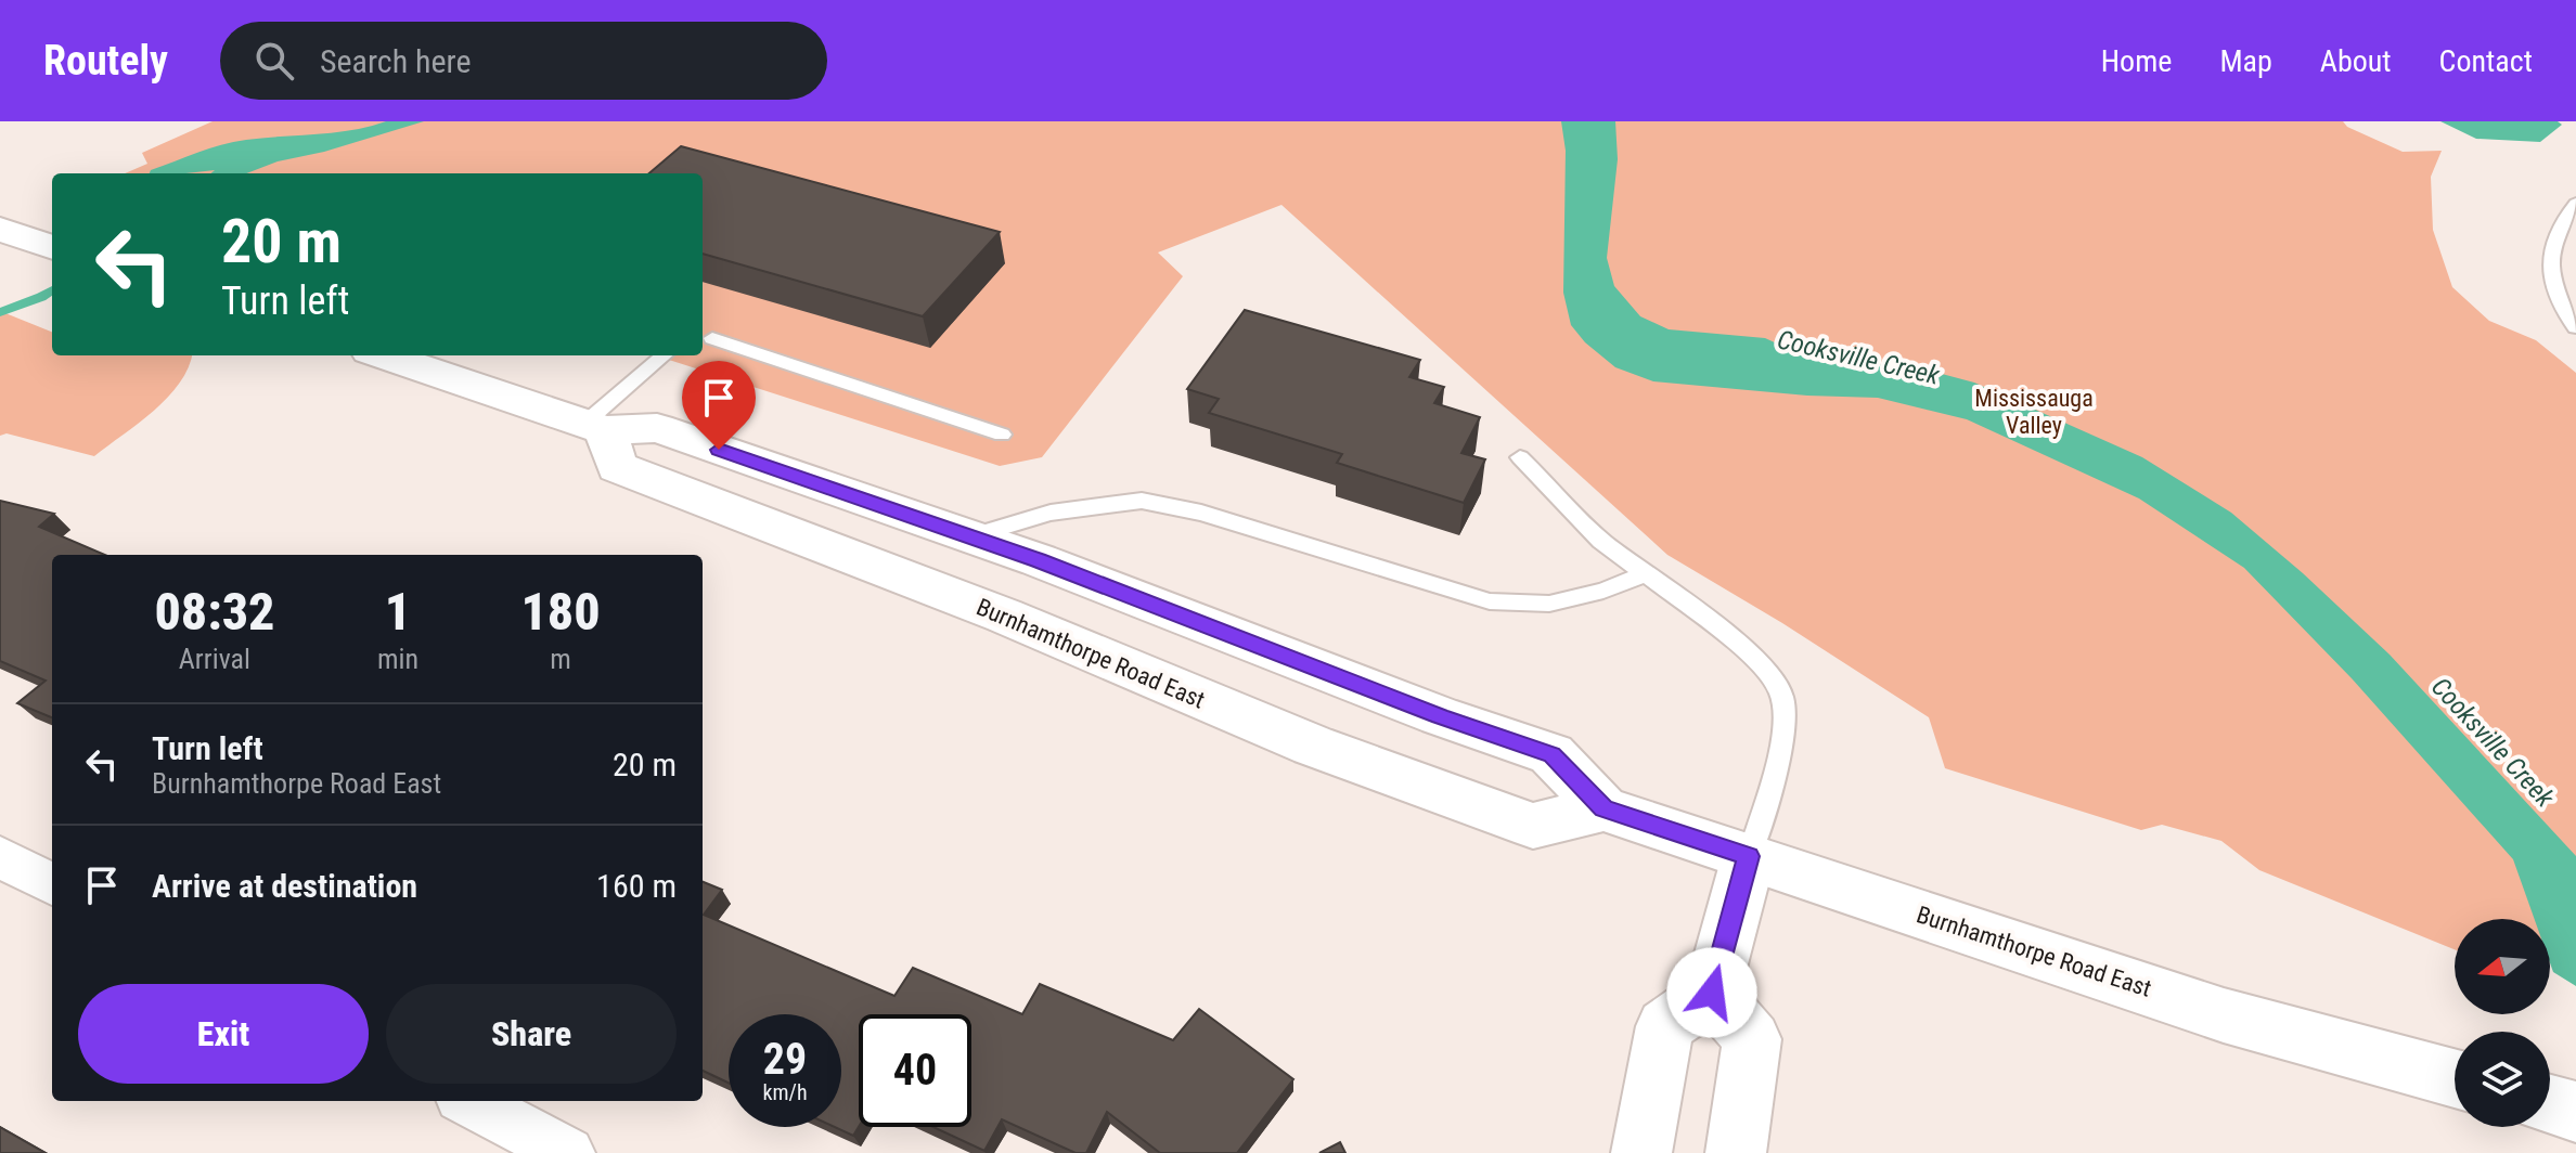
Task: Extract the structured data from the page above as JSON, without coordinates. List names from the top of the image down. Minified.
{"streets":{"main road":["Burnhamthorpe Road East"]},"water":["Cooksville Creek"],"parks":["Mississauga Valley"],"north":"left","page":{"header":"Routely","search":"Search here","nav":["Home","Map","About","Contact"],"turn":["20 m","Turn left"],"eta":["08:32","Arrival","1","min","180","m"],"list":[{"name":"Turn left","note":"Burnhamthorpe Road East","value":"20 m"},{"name":"Arrive at destination","value":"160 m"}],"buttons":["Exit","Share"],"speed":"29 km/h","limit":"40"}}
